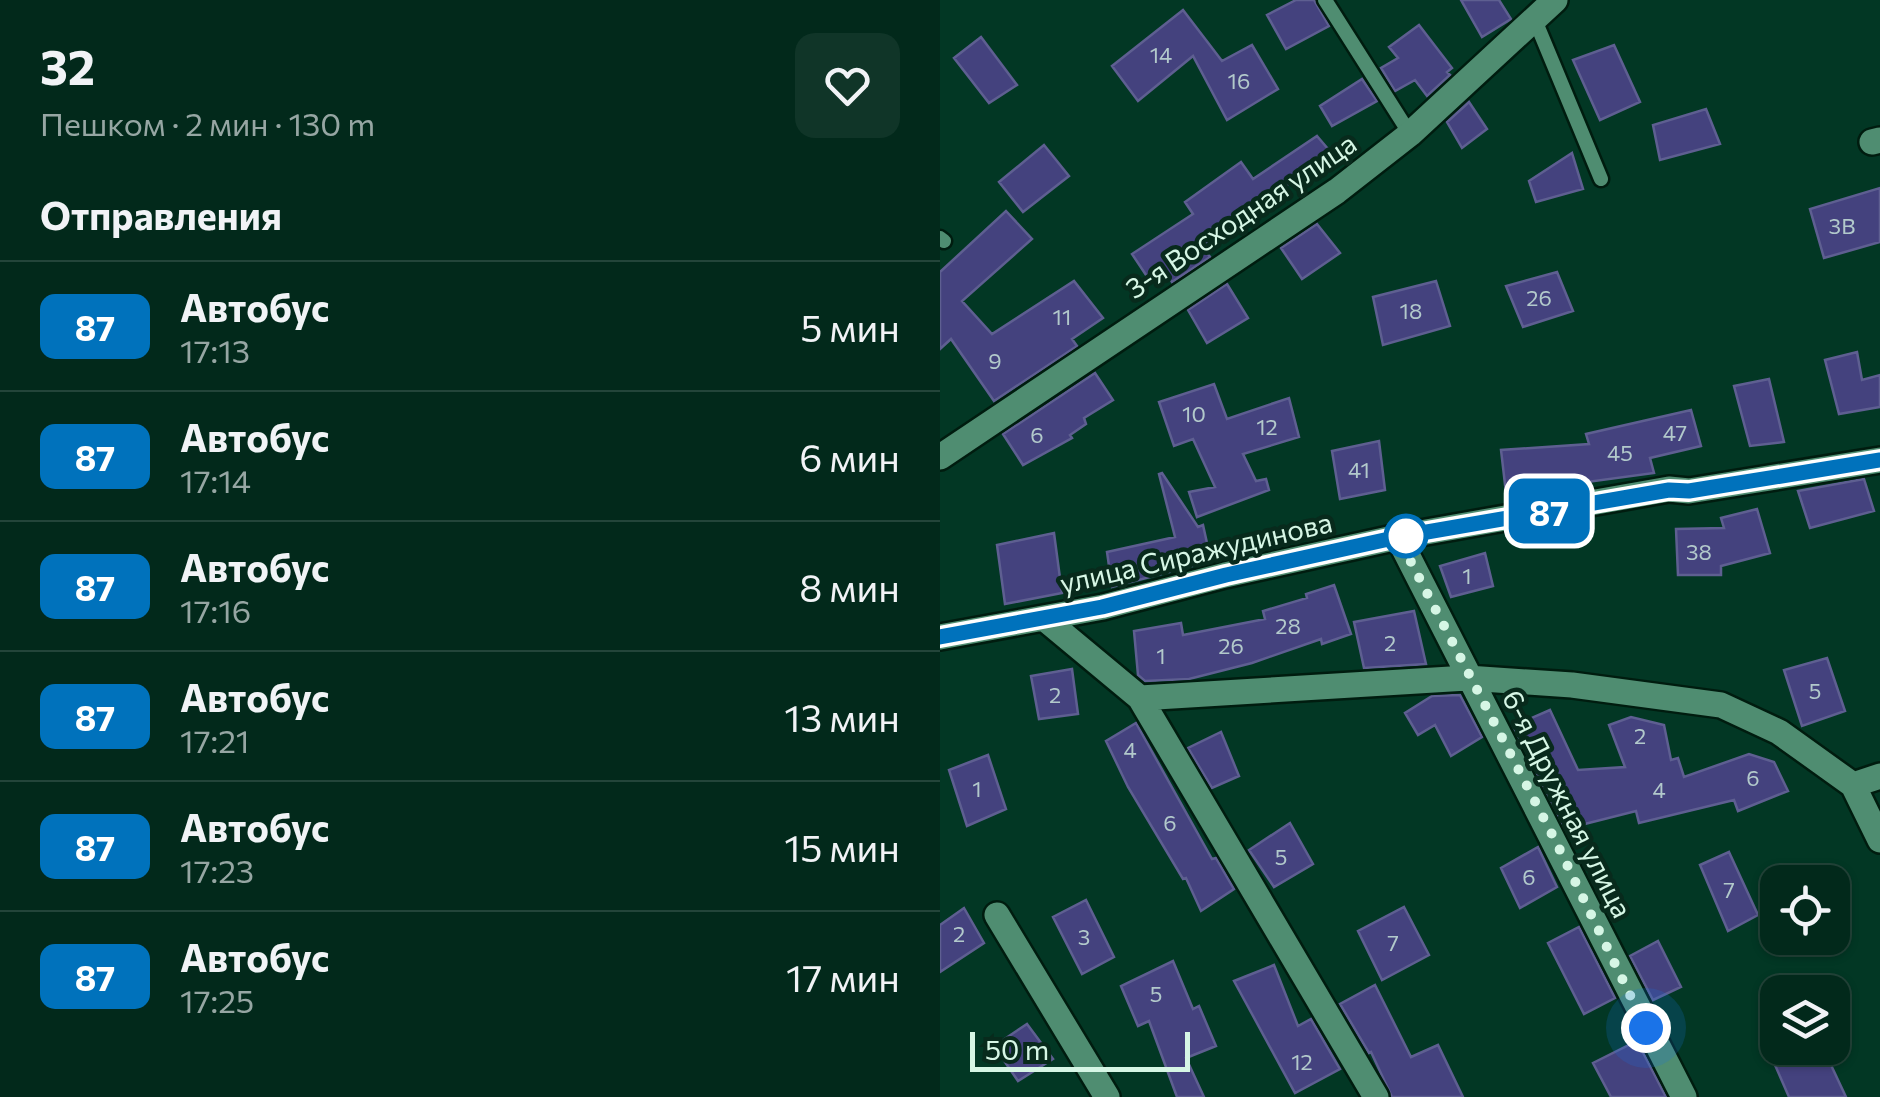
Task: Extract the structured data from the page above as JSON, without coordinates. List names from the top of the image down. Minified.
{"streets":{"street":["3-я Восходная улица","улица Сиражудинова","6-я Дружная улица"]},"crossings":[["улица Сиражудинова","6-я Дружная улица"]],"lines":["bus line 87"],"house_numbers":["14","16","3В","26","18","11","9","10","12","47","6","45","41","38","1","28","2","26","1","5","2","2","4","6","1","4","6","5","6","7","2","3","7","5","12"],"scale_bar":"50 m","page":{"heading":[["32","Пешком · 2 мин · 130 m"],"Отправления"],"on_map":"87","list":[{"mark":"87","name":"Автобус","note":"17:13","value":"5 мин"},{"mark":"87","name":"Автобус","note":"17:14","value":"6 мин"},{"mark":"87","name":"Автобус","note":"17:16","value":"8 мин"},{"mark":"87","name":"Автобус","note":"17:21","value":"13 мин"},{"mark":"87","name":"Автобус","note":"17:23","value":"15 мин"},{"mark":"87","name":"Автобус","note":"17:25","value":"17 мин"}],"scale":"50 m"}}
